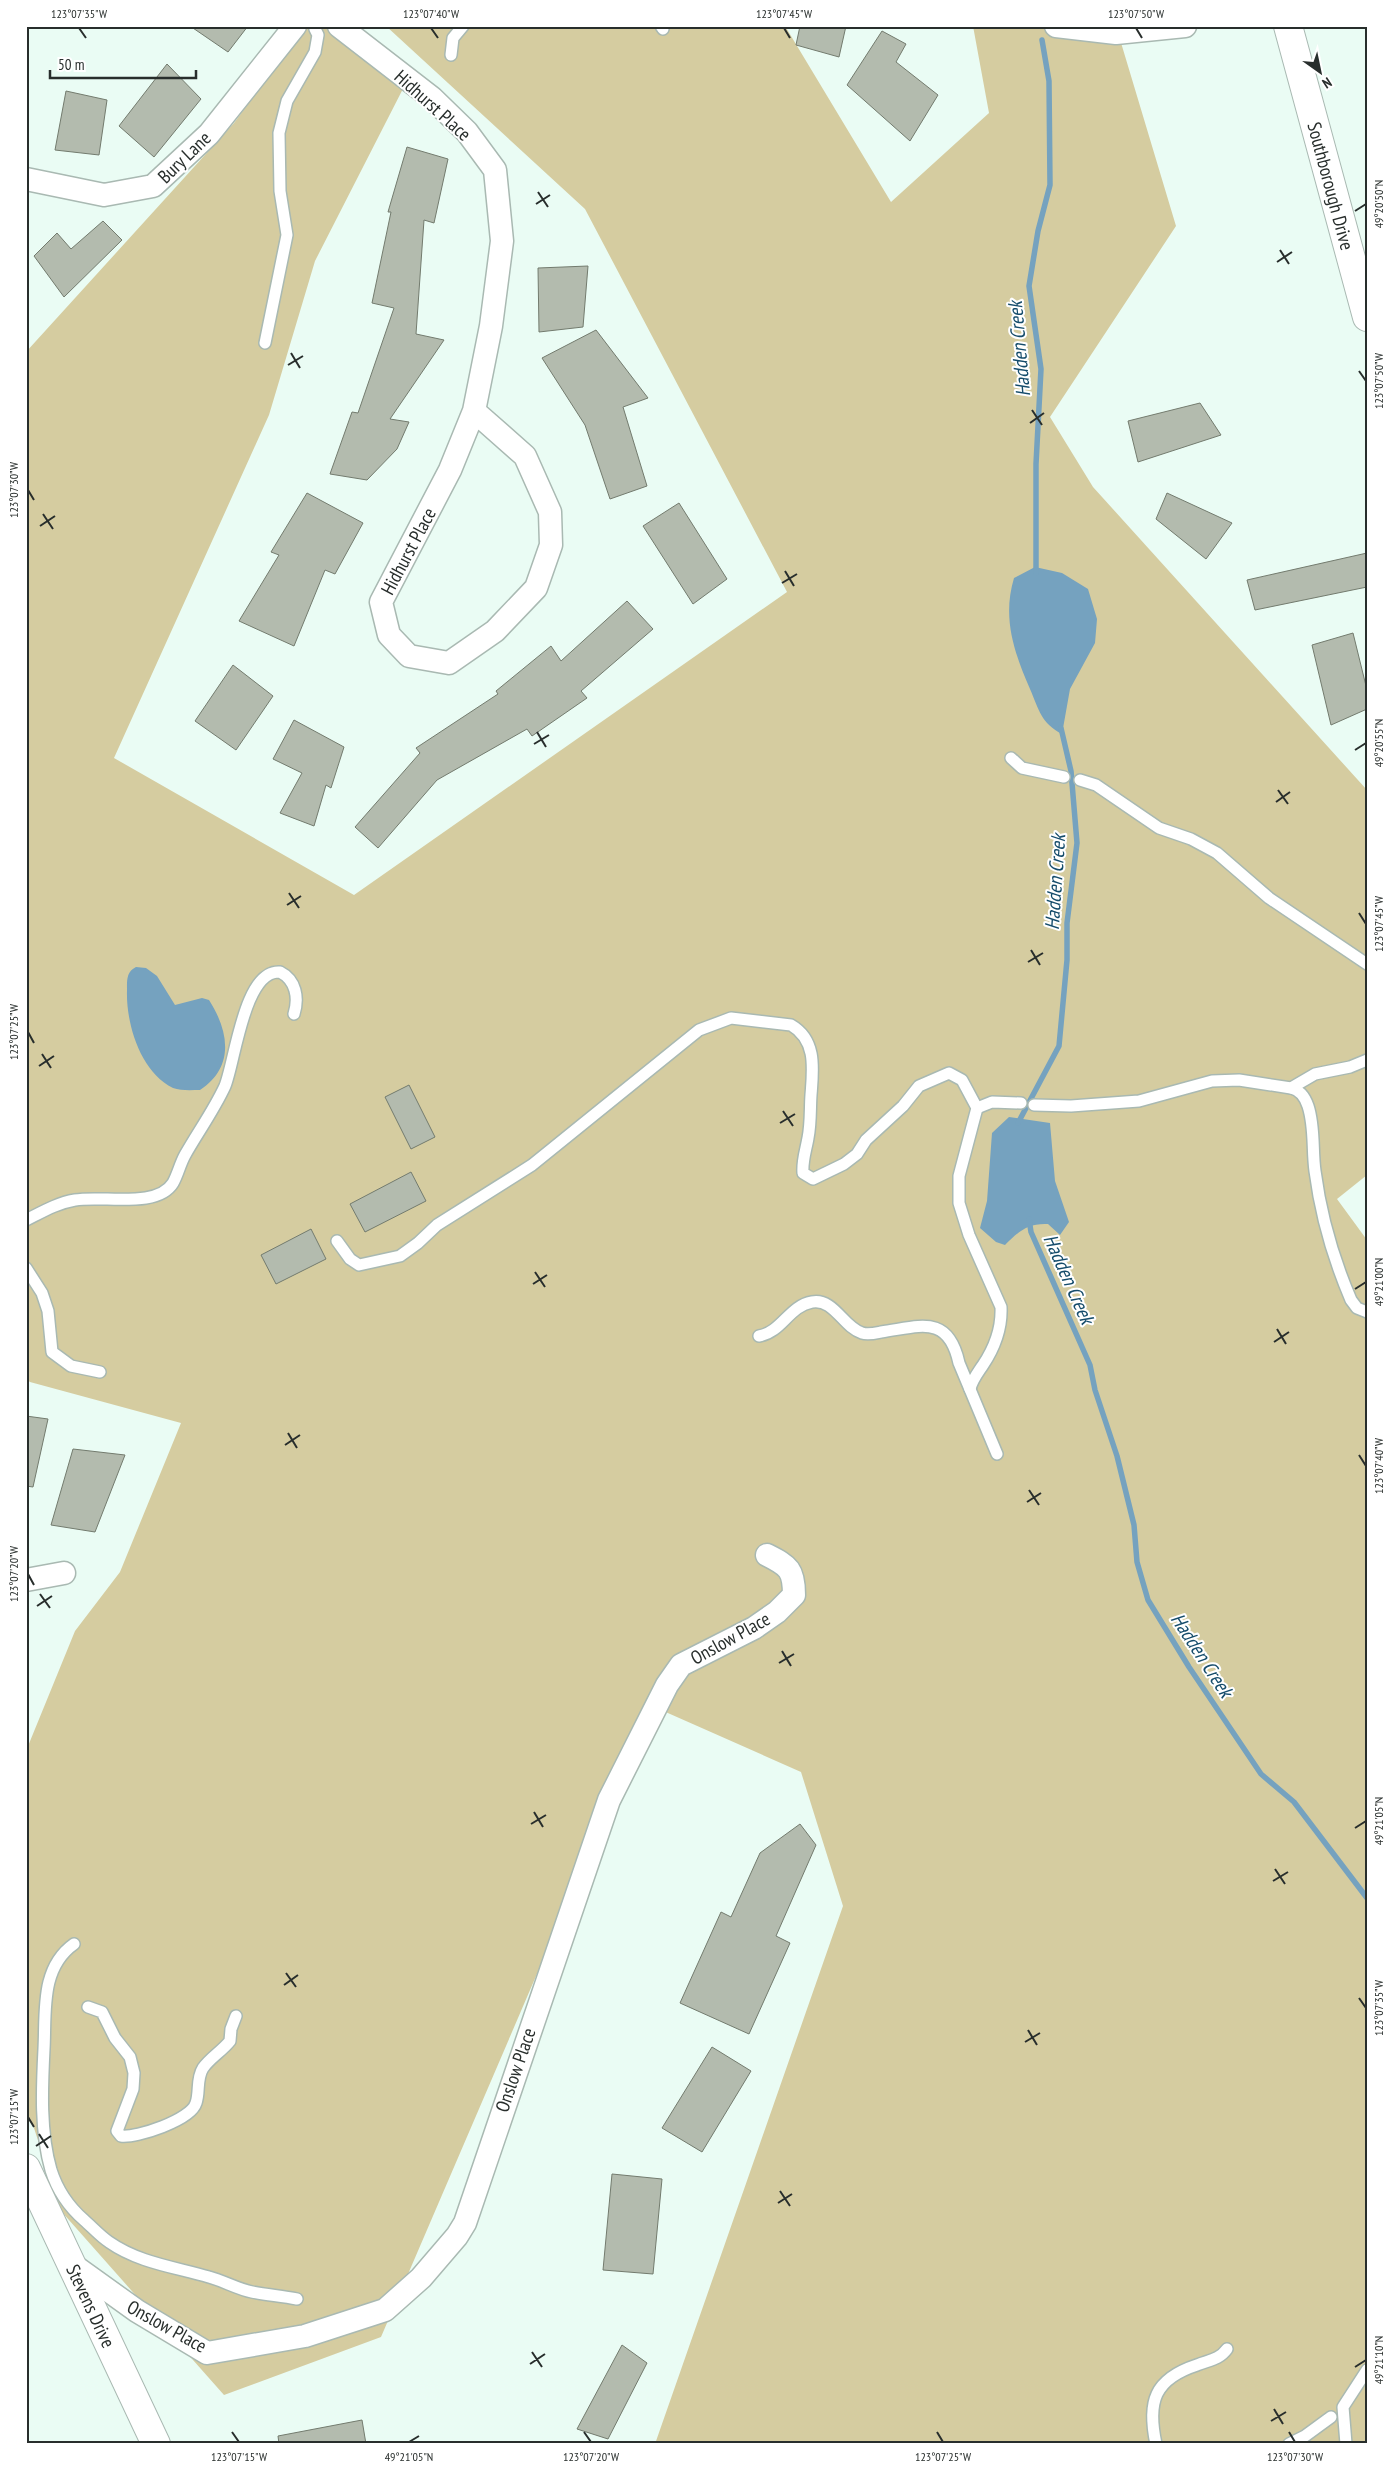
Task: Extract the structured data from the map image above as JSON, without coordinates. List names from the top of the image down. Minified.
{"streets":{"street":["Hidhurst Place","Bury Lane","Southborough Drive","Onslow Place","Stevens Drive"]},"crossings":[["Onslow Place","Stevens Drive"]],"water":["Hadden Creek"],"scale_bar":"50 m","north":"bottom right","coordinates":["123°07'35\"W","123°07'40\"W","123°07'45\"W","123°07'50\"W","49°20'50\"N","123°07'30\"W","49°20'55\"N","123°07'25\"W","49°21'00\"N","123°07'20\"W","49°21'05\"N","123°07'15\"W","49°21'10\"N"]}
